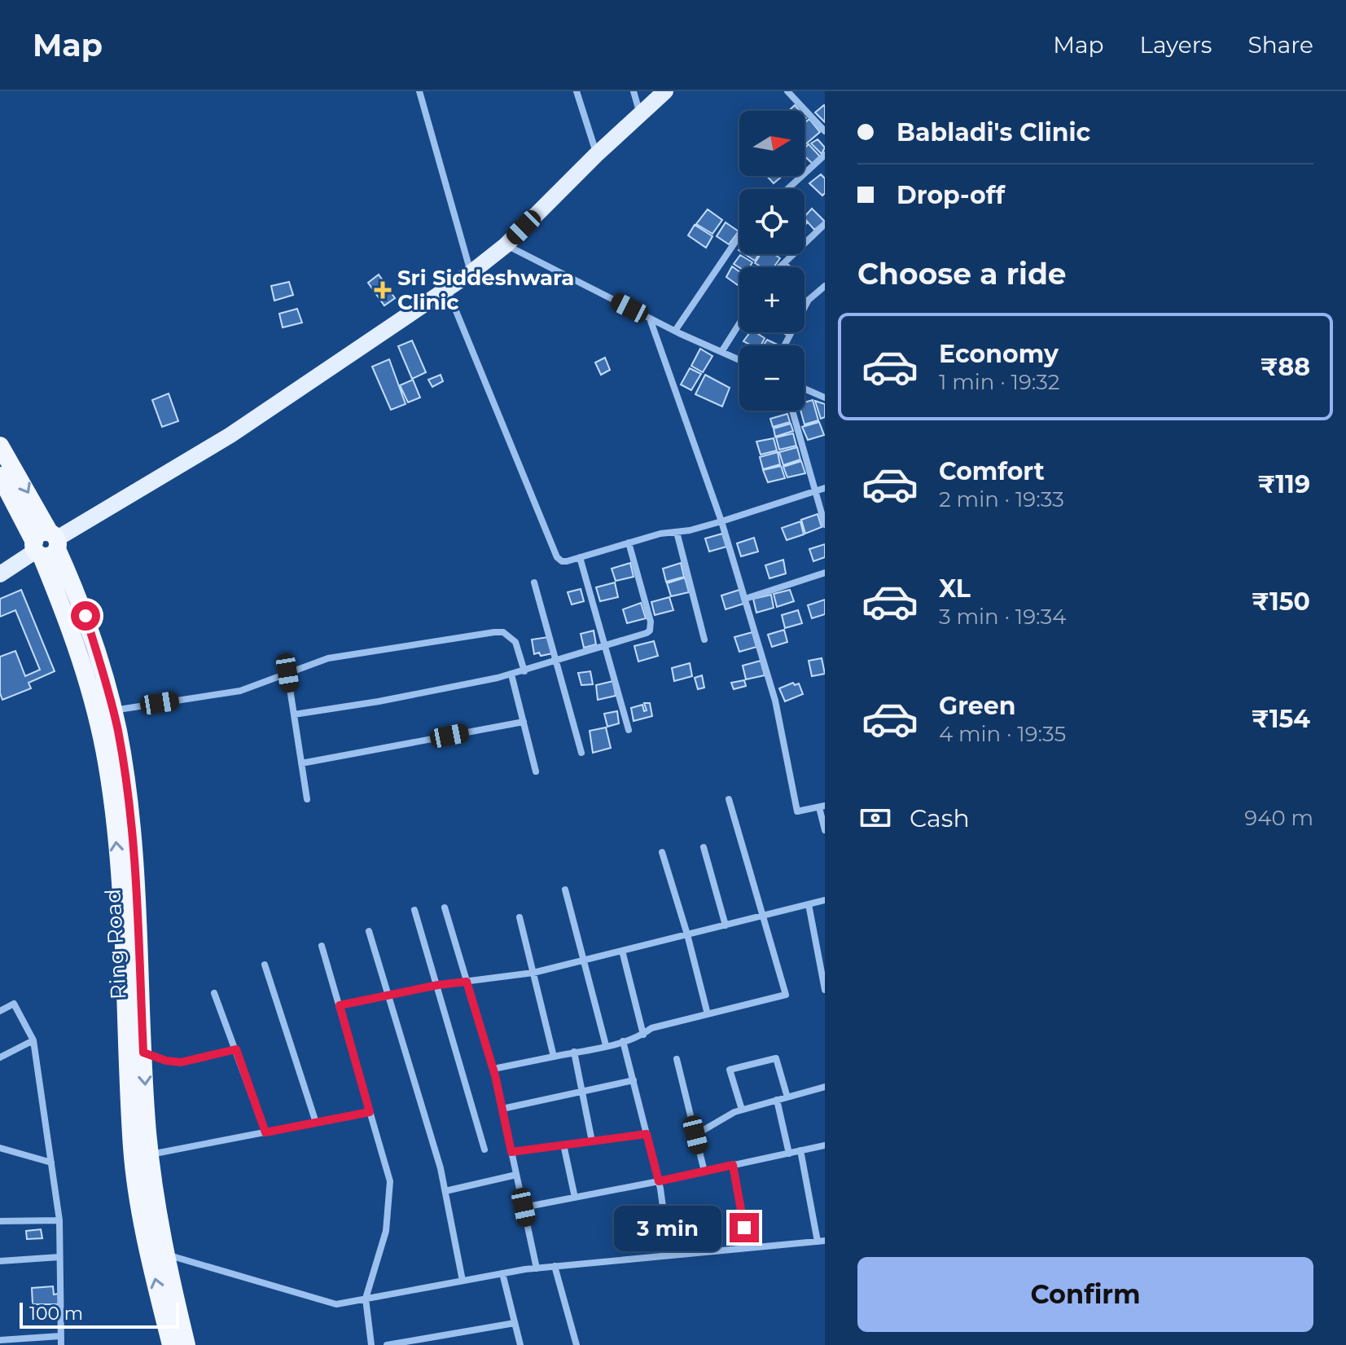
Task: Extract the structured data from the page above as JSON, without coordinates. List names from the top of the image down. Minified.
{"streets":{"highway":["Ring Road"]},"places":{"health":["Sri Siddeshwara Clinic"]},"scale_bar":"100 m","north":"right","page":{"header":"Map","nav":["Map","Layers","Share"],"banner":["Babladi's Clinic","Drop-off"],"map_buttons":["+","−"],"heading":"Choose a ride","list":[{"name":"Economy","note":"1 min · 19:32","value":"₹88"},{"name":"Comfort","note":"2 min · 19:33","value":"₹119"},{"name":"XL","note":"3 min · 19:34","value":"₹150"},{"name":"Green","note":"4 min · 19:35","value":"₹154"}],"pay":["Cash","940 m"],"bubble":"3 min","buttons":"Confirm","scale":"100 m"}}
